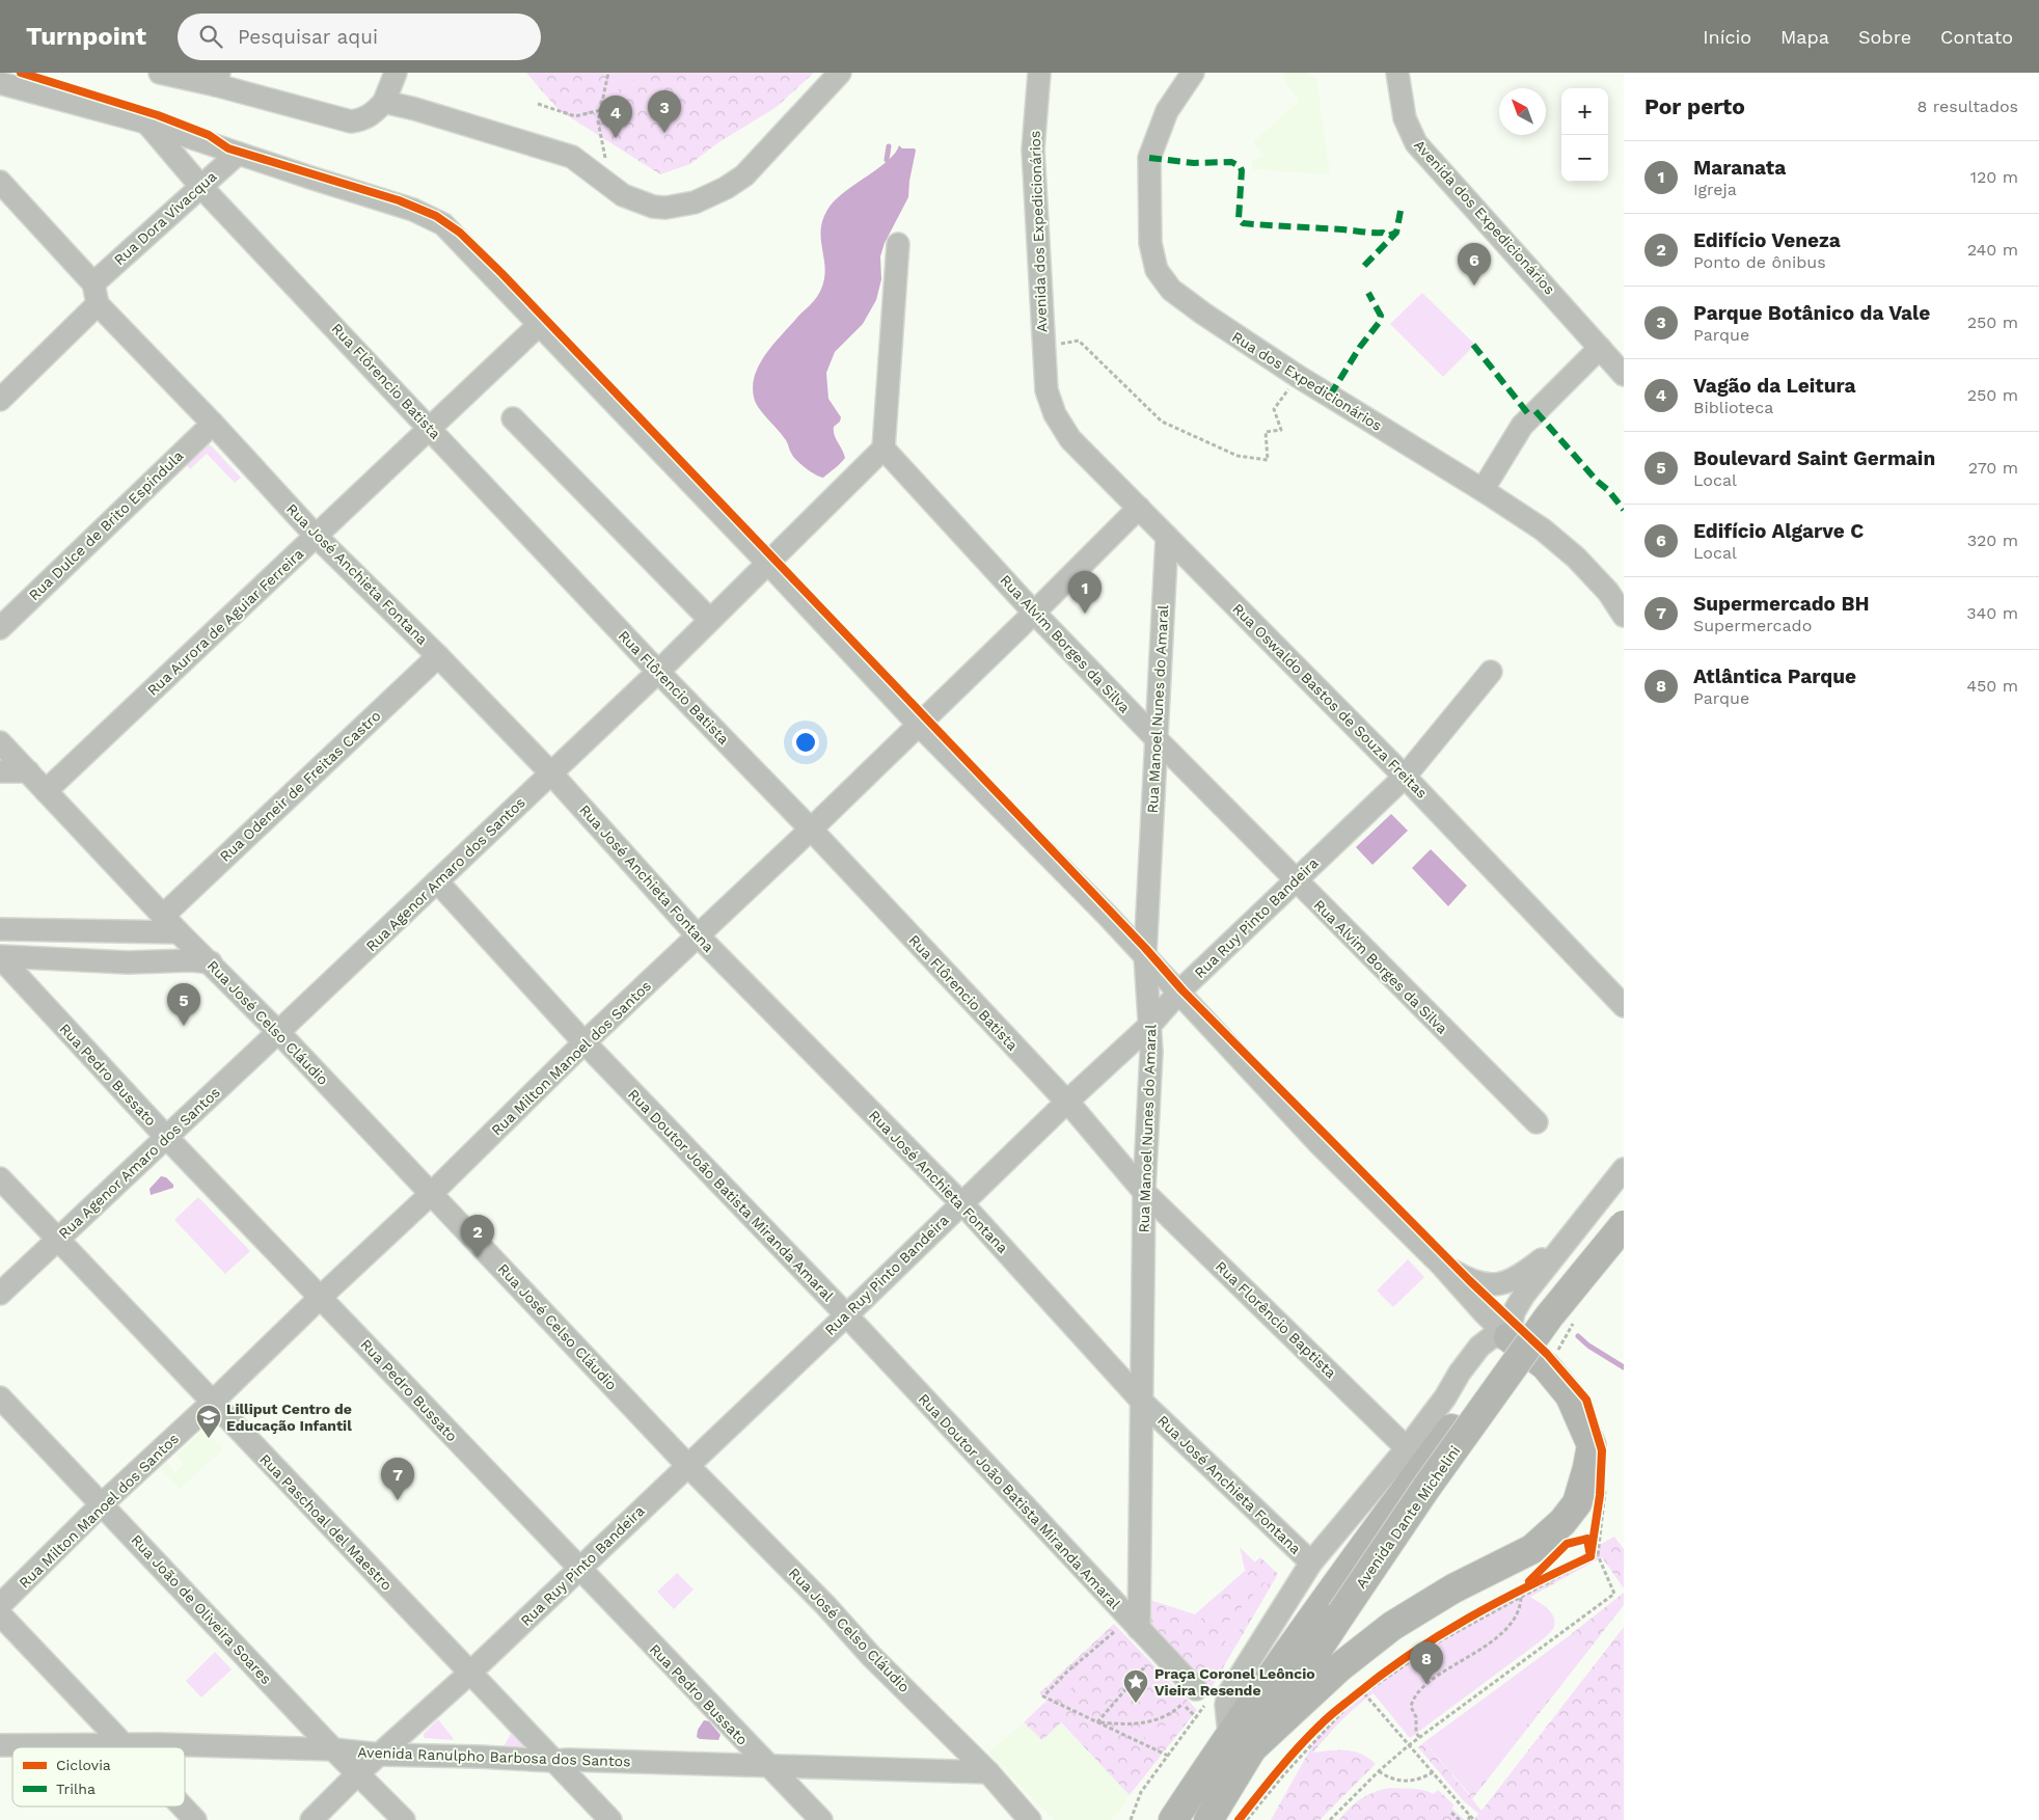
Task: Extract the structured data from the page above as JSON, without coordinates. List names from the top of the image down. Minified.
{"streets":{"main road":["Avenida Dante Michelini"],"street":["Avenida dos Expedicionários","Rua Dora Vivacqua","Rua Flôrencio Batista","Rua dos Expedicionários","Rua Dulce de Brito Espíndula","Rua José Anchieta Fontana","Rua Aurora de Aguiar Ferreira","Rua Alvim Borges da Silva","Rua Oswaldo Bastos de Souza Freitas","Rua Manoel Nunes do Amaral","Rua Odeneir de Freitas Castro","Rua Agenor Amaro dos Santos","Rua Ruy Pinto Bandeira","Rua José Celso Cláudio","Rua Milton Manoel dos Santos","Rua Pedro Bussato","Rua Doutor João Batista Miranda Amaral","Rua Florêncio Baptista","Rua Paschoal del Maestro","Rua João de Oliveira Soares","Avenida Ranulpho Barbosa dos Santos"]},"crossings":[["Avenida dos Expedicionários","Rua Oswaldo Bastos de Souza Freitas"],["Rua Dora Vivacqua","Rua Flôrencio Batista"],["Rua Dora Vivacqua","Rua José Anchieta Fontana"],["Rua Flôrencio Batista","Rua Aurora de Aguiar Ferreira"],["Rua Flôrencio Batista","Rua Manoel Nunes do Amaral"],["Rua Flôrencio Batista","Rua Agenor Amaro dos Santos"],["Rua Flôrencio Batista","Rua Ruy Pinto Bandeira"],["Rua Flôrencio Batista","Rua Milton Manoel dos Santos"],["Rua Flôrencio Batista","Rua Florêncio Baptista"],["Rua Dulce de Brito Espíndula","Rua José Anchieta Fontana"],["Rua José Anchieta Fontana","Rua Aurora de Aguiar Ferreira"],["Rua José Anchieta Fontana","Rua Manoel Nunes do Amaral"],["Rua José Anchieta Fontana","Rua Odeneir de Freitas Castro"],["Rua José Anchieta Fontana","Rua Agenor Amaro dos Santos"],["Rua José Anchieta Fontana","Rua Ruy Pinto Bandeira"],["Rua José Anchieta Fontana","Rua Milton Manoel dos Santos"],["Rua Aurora de Aguiar Ferreira","Rua José Celso Cláudio"],["Rua Alvim Borges da Silva","Rua Manoel Nunes do Amaral"],["Rua Alvim Borges da Silva","Rua Agenor Amaro dos Santos"],["Rua Alvim Borges da Silva","Rua Ruy Pinto Bandeira"],["Rua Alvim Borges da Silva","Rua Milton Manoel dos Santos"],["Rua Oswaldo Bastos de Souza Freitas","Rua Manoel Nunes do Amaral"],["Rua Oswaldo Bastos de Souza Freitas","Rua Ruy Pinto Bandeira"],["Rua Oswaldo Bastos de Souza Freitas","Rua Milton Manoel dos Santos"],["Rua Manoel Nunes do Amaral","Rua Ruy Pinto Bandeira"],["Rua Manoel Nunes do Amaral","Rua Doutor João Batista Miranda Amaral"],["Rua Manoel Nunes do Amaral","Rua Florêncio Baptista"],["Rua Odeneir de Freitas Castro","Rua José Celso Cláudio"],["Rua Agenor Amaro dos Santos","Rua José Celso Cláudio"],["Rua Agenor Amaro dos Santos","Rua Pedro Bussato"],["Rua Agenor Amaro dos Santos","Rua Doutor João Batista Miranda Amaral"],["Rua Agenor Amaro dos Santos","Rua Paschoal del Maestro"],["Rua Ruy Pinto Bandeira","Rua José Celso Cláudio"],["Rua Ruy Pinto Bandeira","Rua Pedro Bussato"],["Rua Ruy Pinto Bandeira","Rua Doutor João Batista Miranda Amaral"],["Rua Ruy Pinto Bandeira","Rua Paschoal del Maestro"],["Rua Ruy Pinto Bandeira","Rua João de Oliveira Soares"],["Rua Ruy Pinto Bandeira","Avenida Ranulpho Barbosa dos Santos"],["Rua José Celso Cláudio","Rua Milton Manoel dos Santos"],["Rua José Celso Cláudio","Avenida Ranulpho Barbosa dos Santos"],["Rua Milton Manoel dos Santos","Rua Pedro Bussato"],["Rua Milton Manoel dos Santos","Rua Doutor João Batista Miranda Amaral"],["Rua Milton Manoel dos Santos","Rua Paschoal del Maestro"],["Rua Milton Manoel dos Santos","Rua João de Oliveira Soares"],["Rua Pedro Bussato","Avenida Ranulpho Barbosa dos Santos"],["Rua Paschoal del Maestro","Avenida Ranulpho Barbosa dos Santos"],["Rua João de Oliveira Soares","Avenida Ranulpho Barbosa dos Santos"]],"places":{"school or university":["Lilliput Centro de Educação Infantil"],"place":["Praça Coronel Leôncio Vieira Resende"]},"legend":["Ciclovia","Trilha"],"north":"top left","page":{"header":"Turnpoint","search":"Pesquisar aqui","nav":["Início","Mapa","Sobre","Contato"],"heading":["Por perto","8 resultados"],"map_buttons":["+","−"],"pins":["3","4","6","1","5","2","7","8"],"list":[{"mark":"1","name":"Maranata","note":"Igreja","value":"120 m"},{"mark":"2","name":"Edifício Veneza","note":"Ponto de ônibus","value":"240 m"},{"mark":"3","name":"Parque Botânico da Vale","note":"Parque","value":"250 m"},{"mark":"4","name":"Vagão da Leitura","note":"Biblioteca","value":"250 m"},{"mark":"5","name":"Boulevard Saint Germain","note":"Local","value":"270 m"},{"mark":"6","name":"Edifício Algarve C","note":"Local","value":"320 m"},{"mark":"7","name":"Supermercado BH","note":"Supermercado","value":"340 m"},{"mark":"8","name":"Atlântica Parque","note":"Parque","value":"450 m"}]}}
